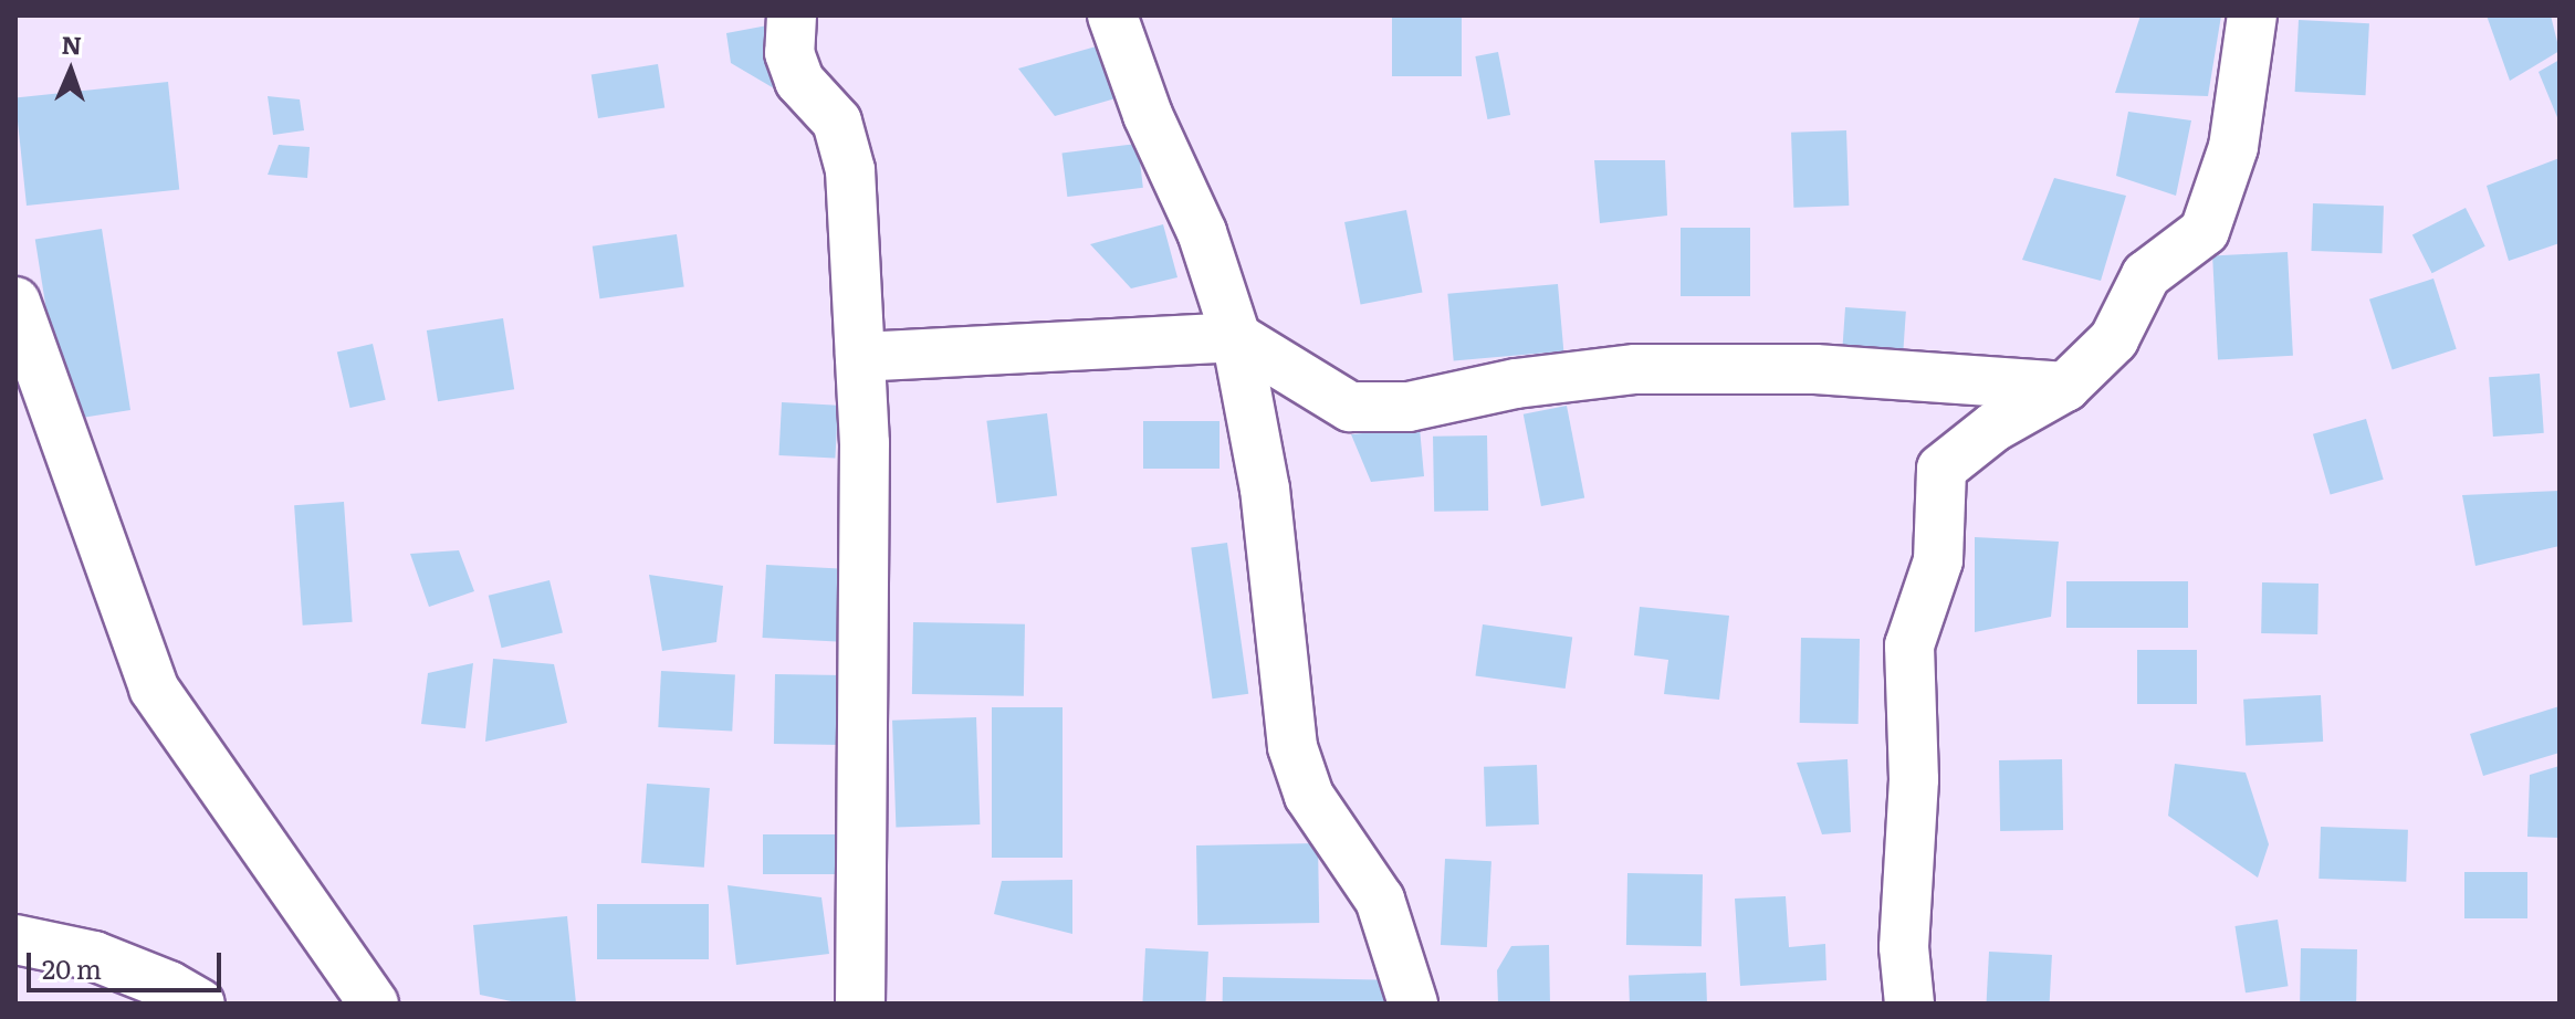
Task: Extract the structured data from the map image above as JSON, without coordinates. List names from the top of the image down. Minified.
{"scale_bar":"20 m","north":"top"}
